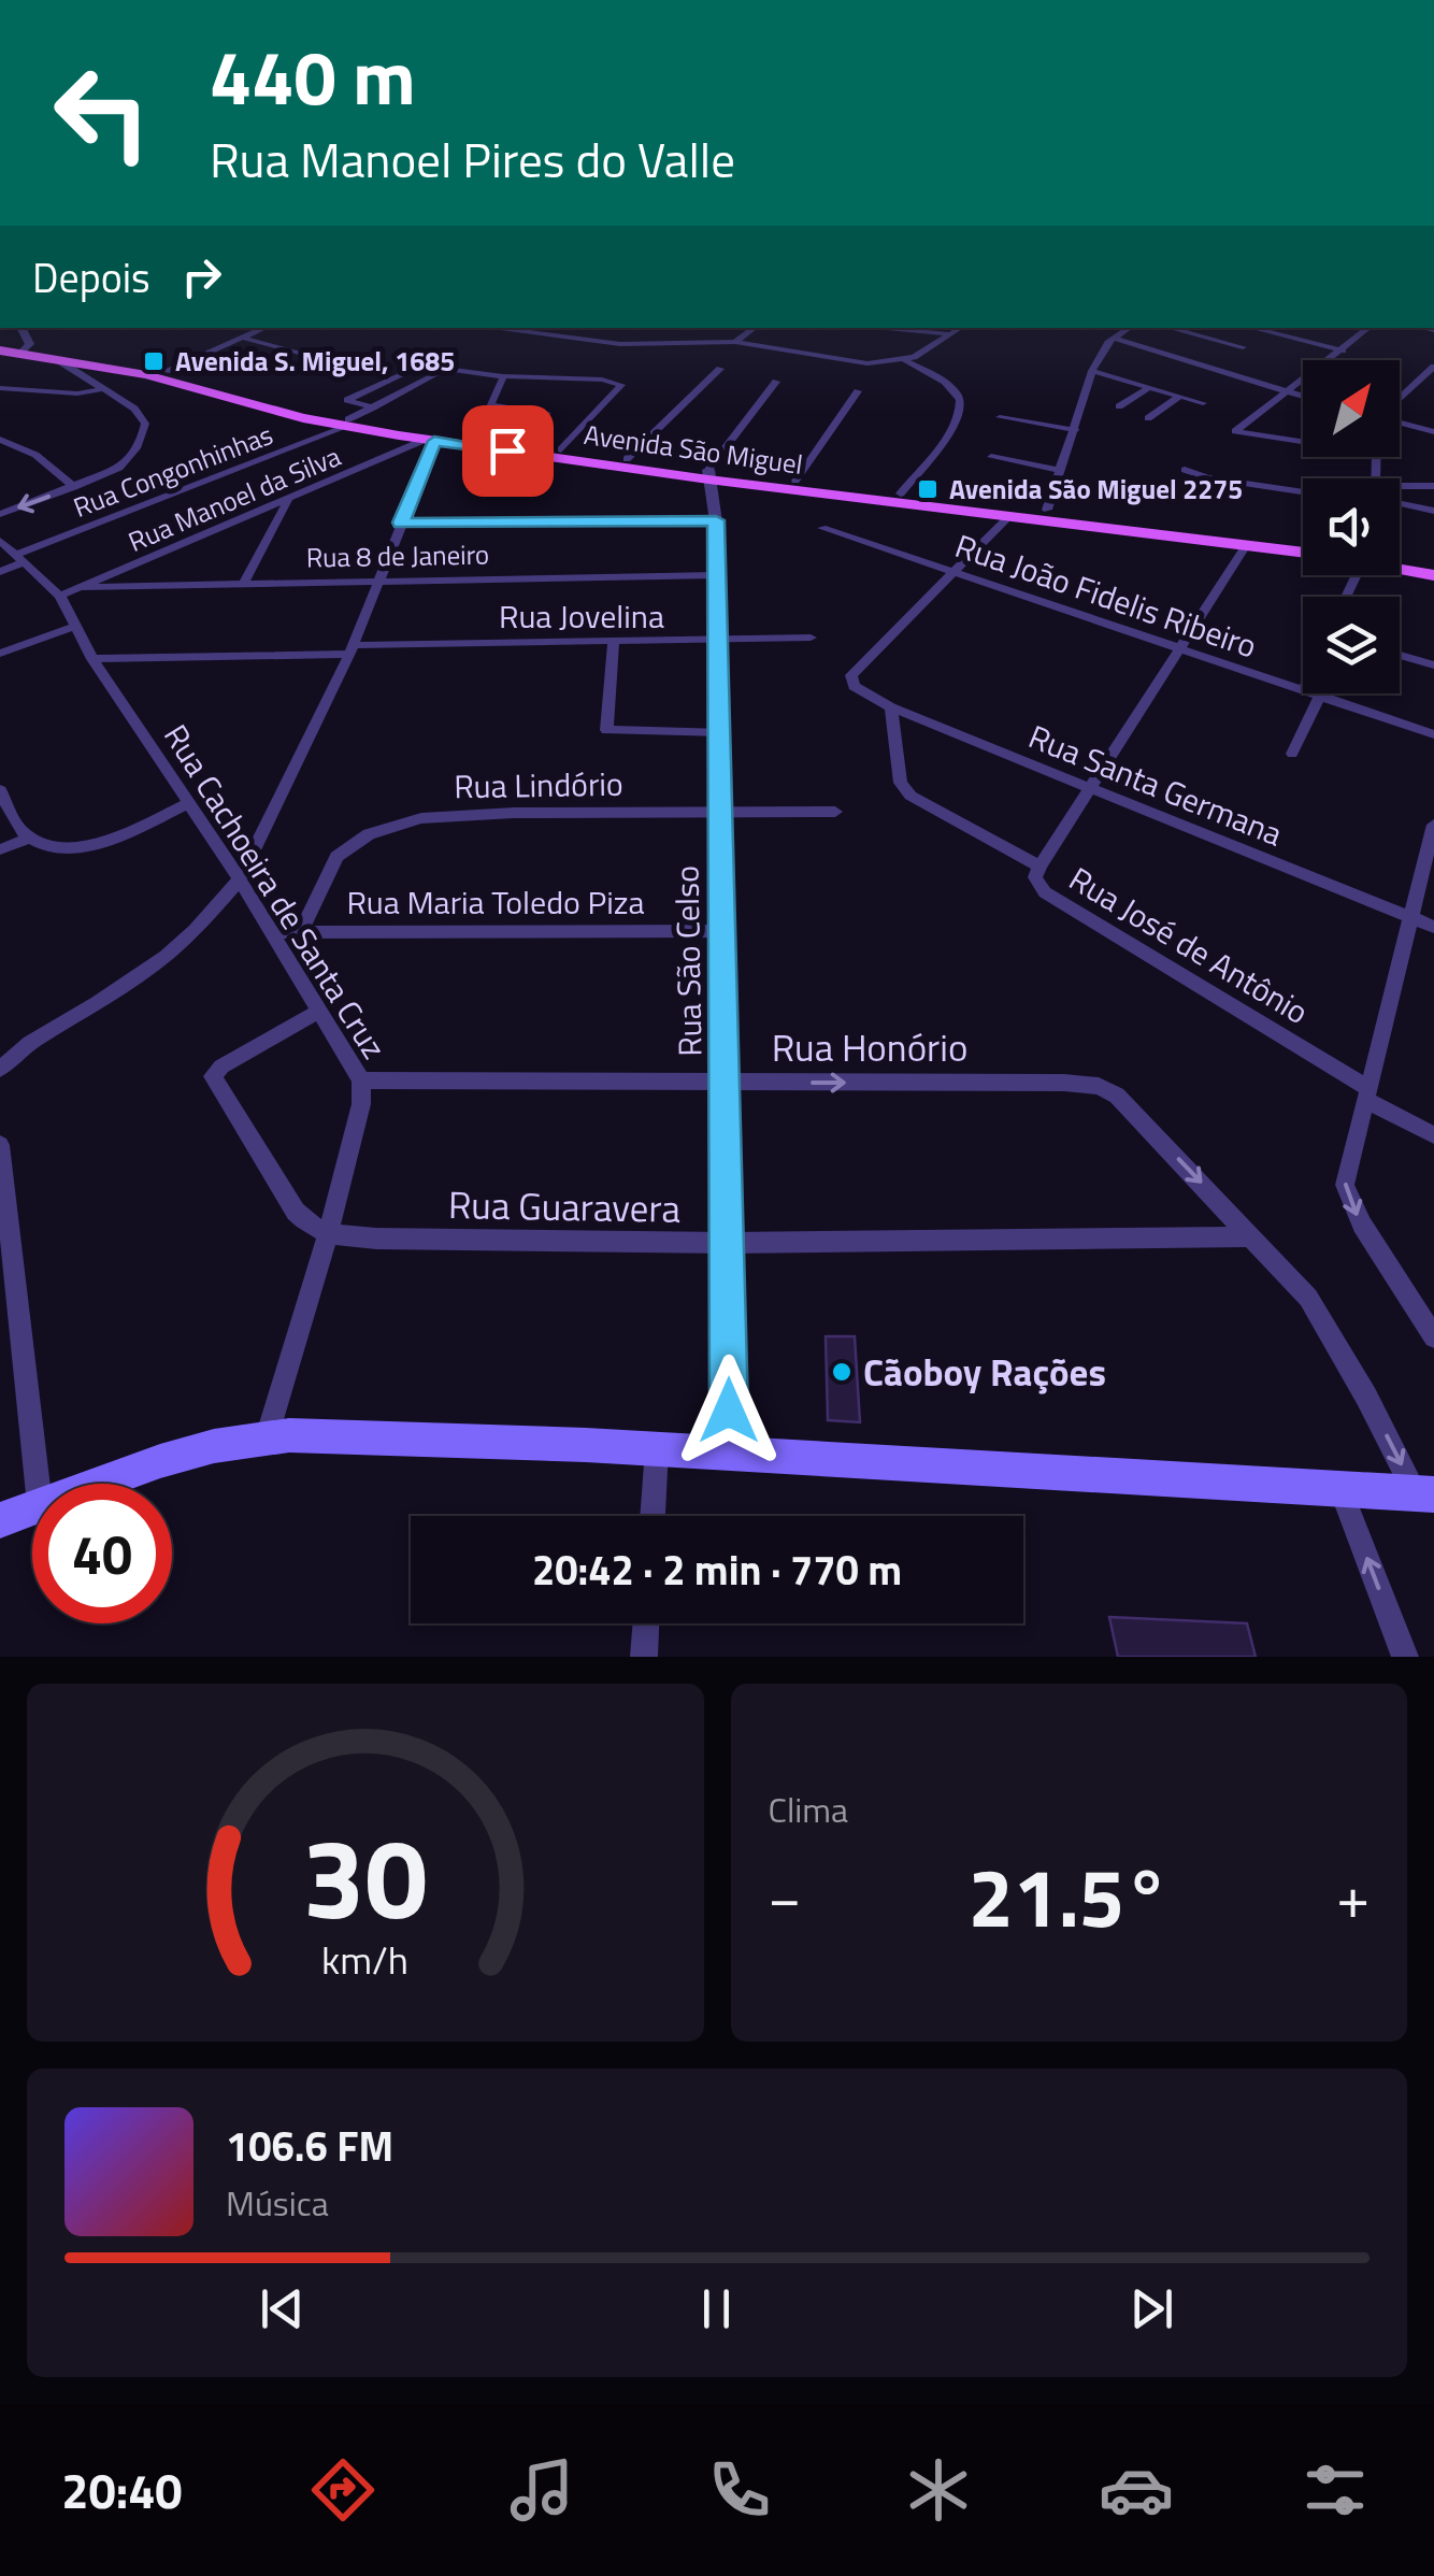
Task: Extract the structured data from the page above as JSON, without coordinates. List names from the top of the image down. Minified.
{"streets":{"main road":["Avenida São Miguel"],"street":["Rua Congonhinhas","Rua Manoel da Silva","Rua 8 de Janeiro","Rua João Fidelis Ribeiro","Rua Jovelina","Rua Lindório","Rua Santa Germana","Rua Cachoeira de Santa Cruz","Rua Maria Toledo Piza","Rua José de Antônio","Rua São Celso","Rua Honório","Rua Guaravera"]},"crossings":[["Avenida São Miguel","Rua Congonhinhas"],["Avenida São Miguel","Rua Manoel da Silva"],["Avenida São Miguel","Rua São Celso"],["Rua Congonhinhas","Rua Cachoeira de Santa Cruz"],["Rua Manoel da Silva","Rua 8 de Janeiro"],["Rua Manoel da Silva","Rua Cachoeira de Santa Cruz"],["Rua 8 de Janeiro","Rua São Celso"],["Rua João Fidelis Ribeiro","Rua Santa Germana"],["Rua Jovelina","Rua Cachoeira de Santa Cruz"],["Rua Jovelina","Rua São Celso"],["Rua Lindório","Rua Maria Toledo Piza"],["Rua Lindório","Rua São Celso"],["Rua Santa Germana","Rua José de Antônio"],["Rua Cachoeira de Santa Cruz","Rua Maria Toledo Piza"],["Rua Cachoeira de Santa Cruz","Rua Honório"],["Rua Cachoeira de Santa Cruz","Rua Guaravera"],["Rua Maria Toledo Piza","Rua São Celso"],["Rua São Celso","Rua Honório"],["Rua São Celso","Rua Guaravera"],["Rua Honório","Rua Guaravera"]],"one_way":["Rua Honório"],"places":{"transit":["Avenida S. Miguel, 1685","Avenida São Miguel 2275"],"other":["Cãoboy Rações"]},"north":"top right","page":{"turn":["440 m","Rua Manoel Pires do Valle"],"then":"Depois","limit":"40","trip":"20:42 · 2 min · 770 m","tile":"Clima","heat":["−","21.5°","+"],"song":["106.6 FM","Música"],"tabs":"20:40","gauge":["30","km/h"]}}
